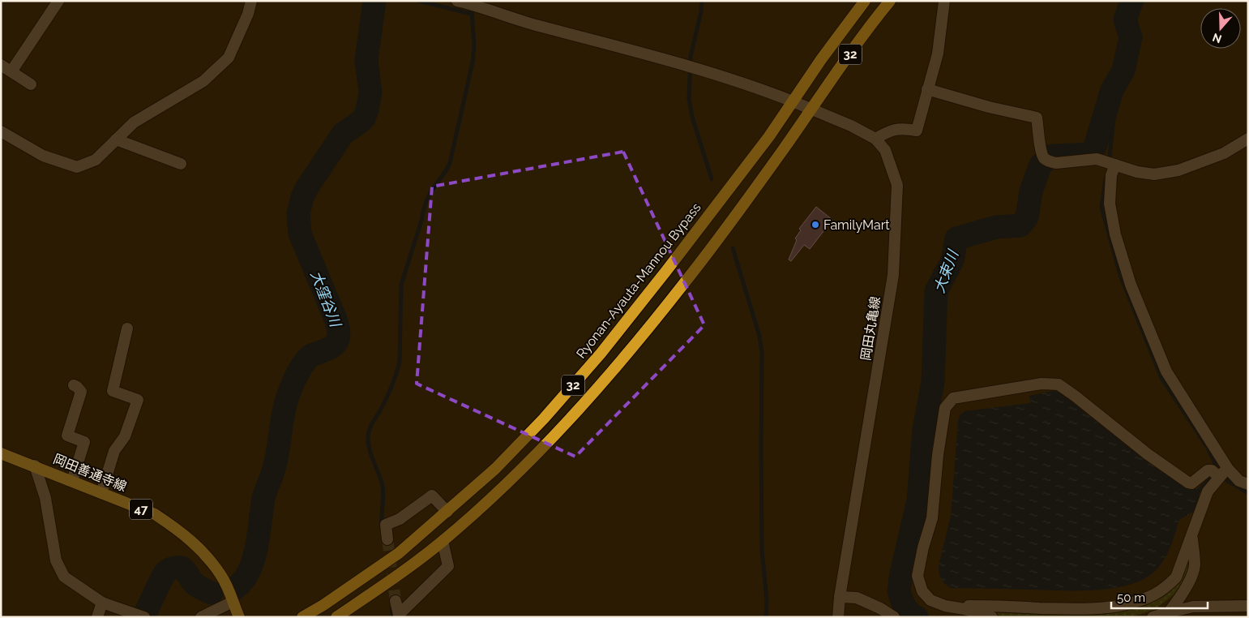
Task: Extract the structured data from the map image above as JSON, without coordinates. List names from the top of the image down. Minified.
{"streets":{"highway":["32","Ryonan-Ayauta-Mannou Bypass"],"main road":["岡田善通寺線","47"],"street":["岡田丸亀線"]},"crossings":[["32","岡田丸亀線"],["Ryonan-Ayauta-Mannou Bypass","岡田丸亀線"]],"water":["大束川","大窪谷川"],"places":["FamilyMart"],"scale_bar":"50 m","north":"bottom"}
